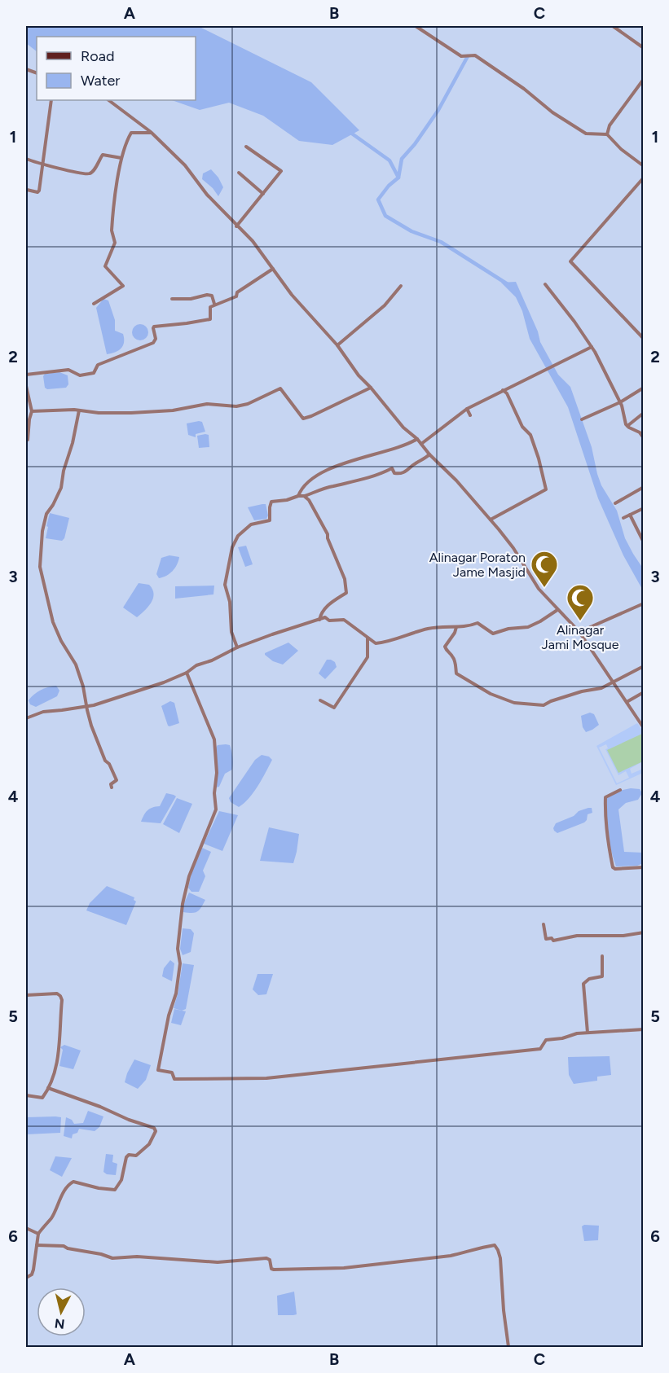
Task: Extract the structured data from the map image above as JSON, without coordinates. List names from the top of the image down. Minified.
{"places":{"mosque":["Alinagar Poraton Jame Masjid","Alinagar Jami Mosque"]},"legend":["Road","Water"],"north":"bottom","grid":{"columns":["A","B","C"],"rows":["1","2","3","4","5","6"]}}
